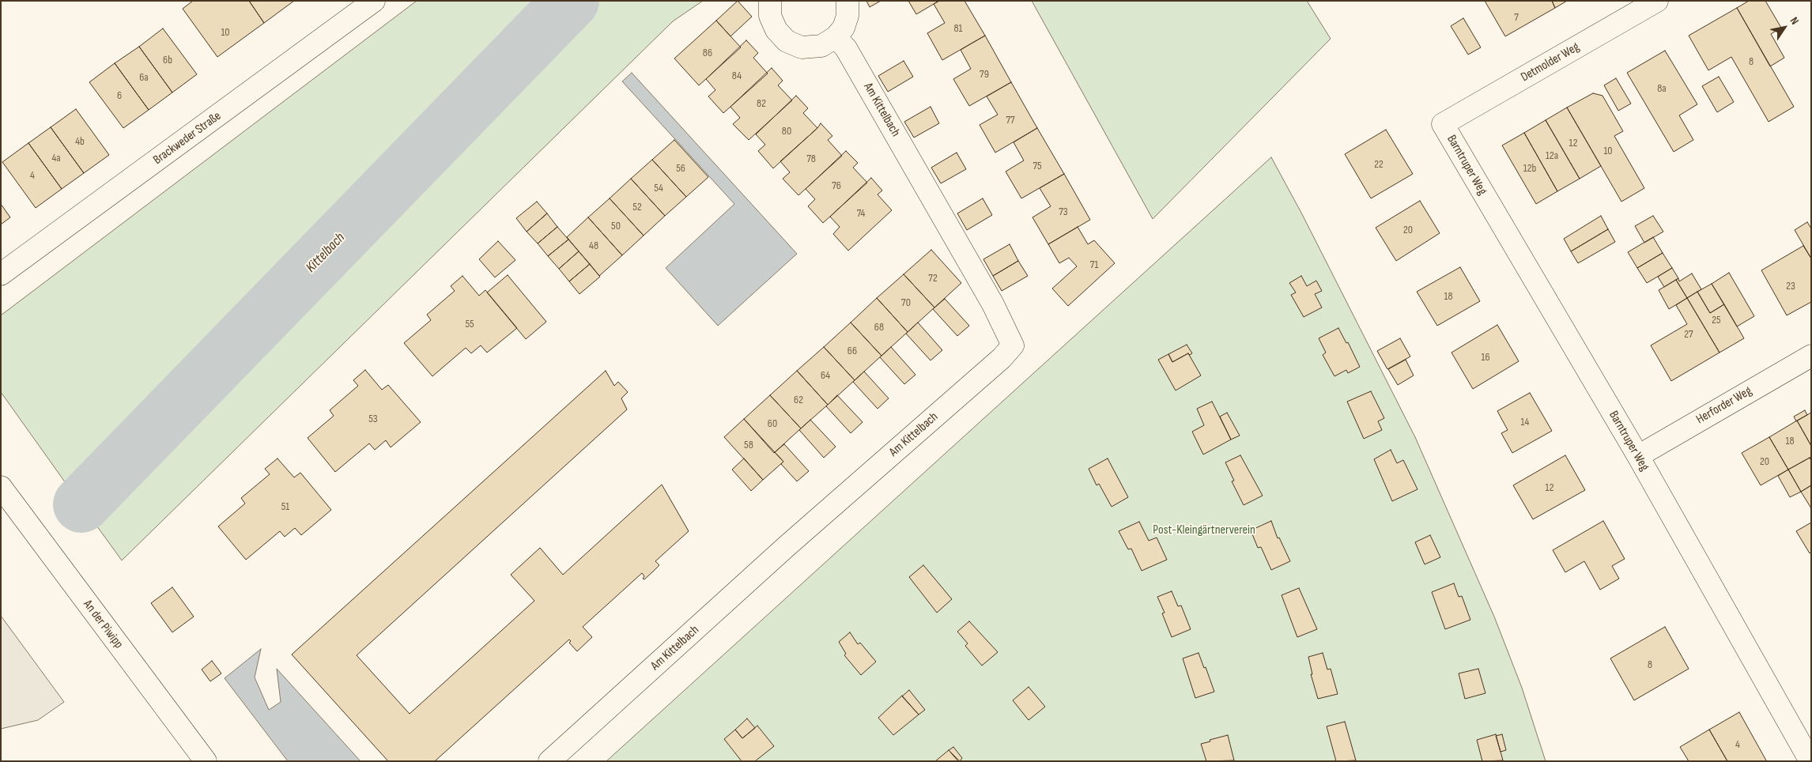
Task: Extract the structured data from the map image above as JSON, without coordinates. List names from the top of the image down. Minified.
{"streets":{"street":["Detmolder Weg","Am Kittelbach","Brackweder Straße","Barntruper Weg","Herforder Weg","An der Piwipp"]},"crossings":[["Detmolder Weg","Barntruper Weg"],["Barntruper Weg","Herforder Weg"]],"water":["Kittelbach"],"parks":["Post-Kleingärtnerverein"],"house_numbers":["7","81","10","86","6b","8","79","84","6a","8a","6","82","77","80","4b","12","10","12a","4a","78","22","75","56","12b","4","76","54","52","73","74","50","20","48","71","72","23","18","70","25","55","68","27","66","16","64","62","53","14","60","18","58","20","12","51","8","4"],"north":"top right"}
